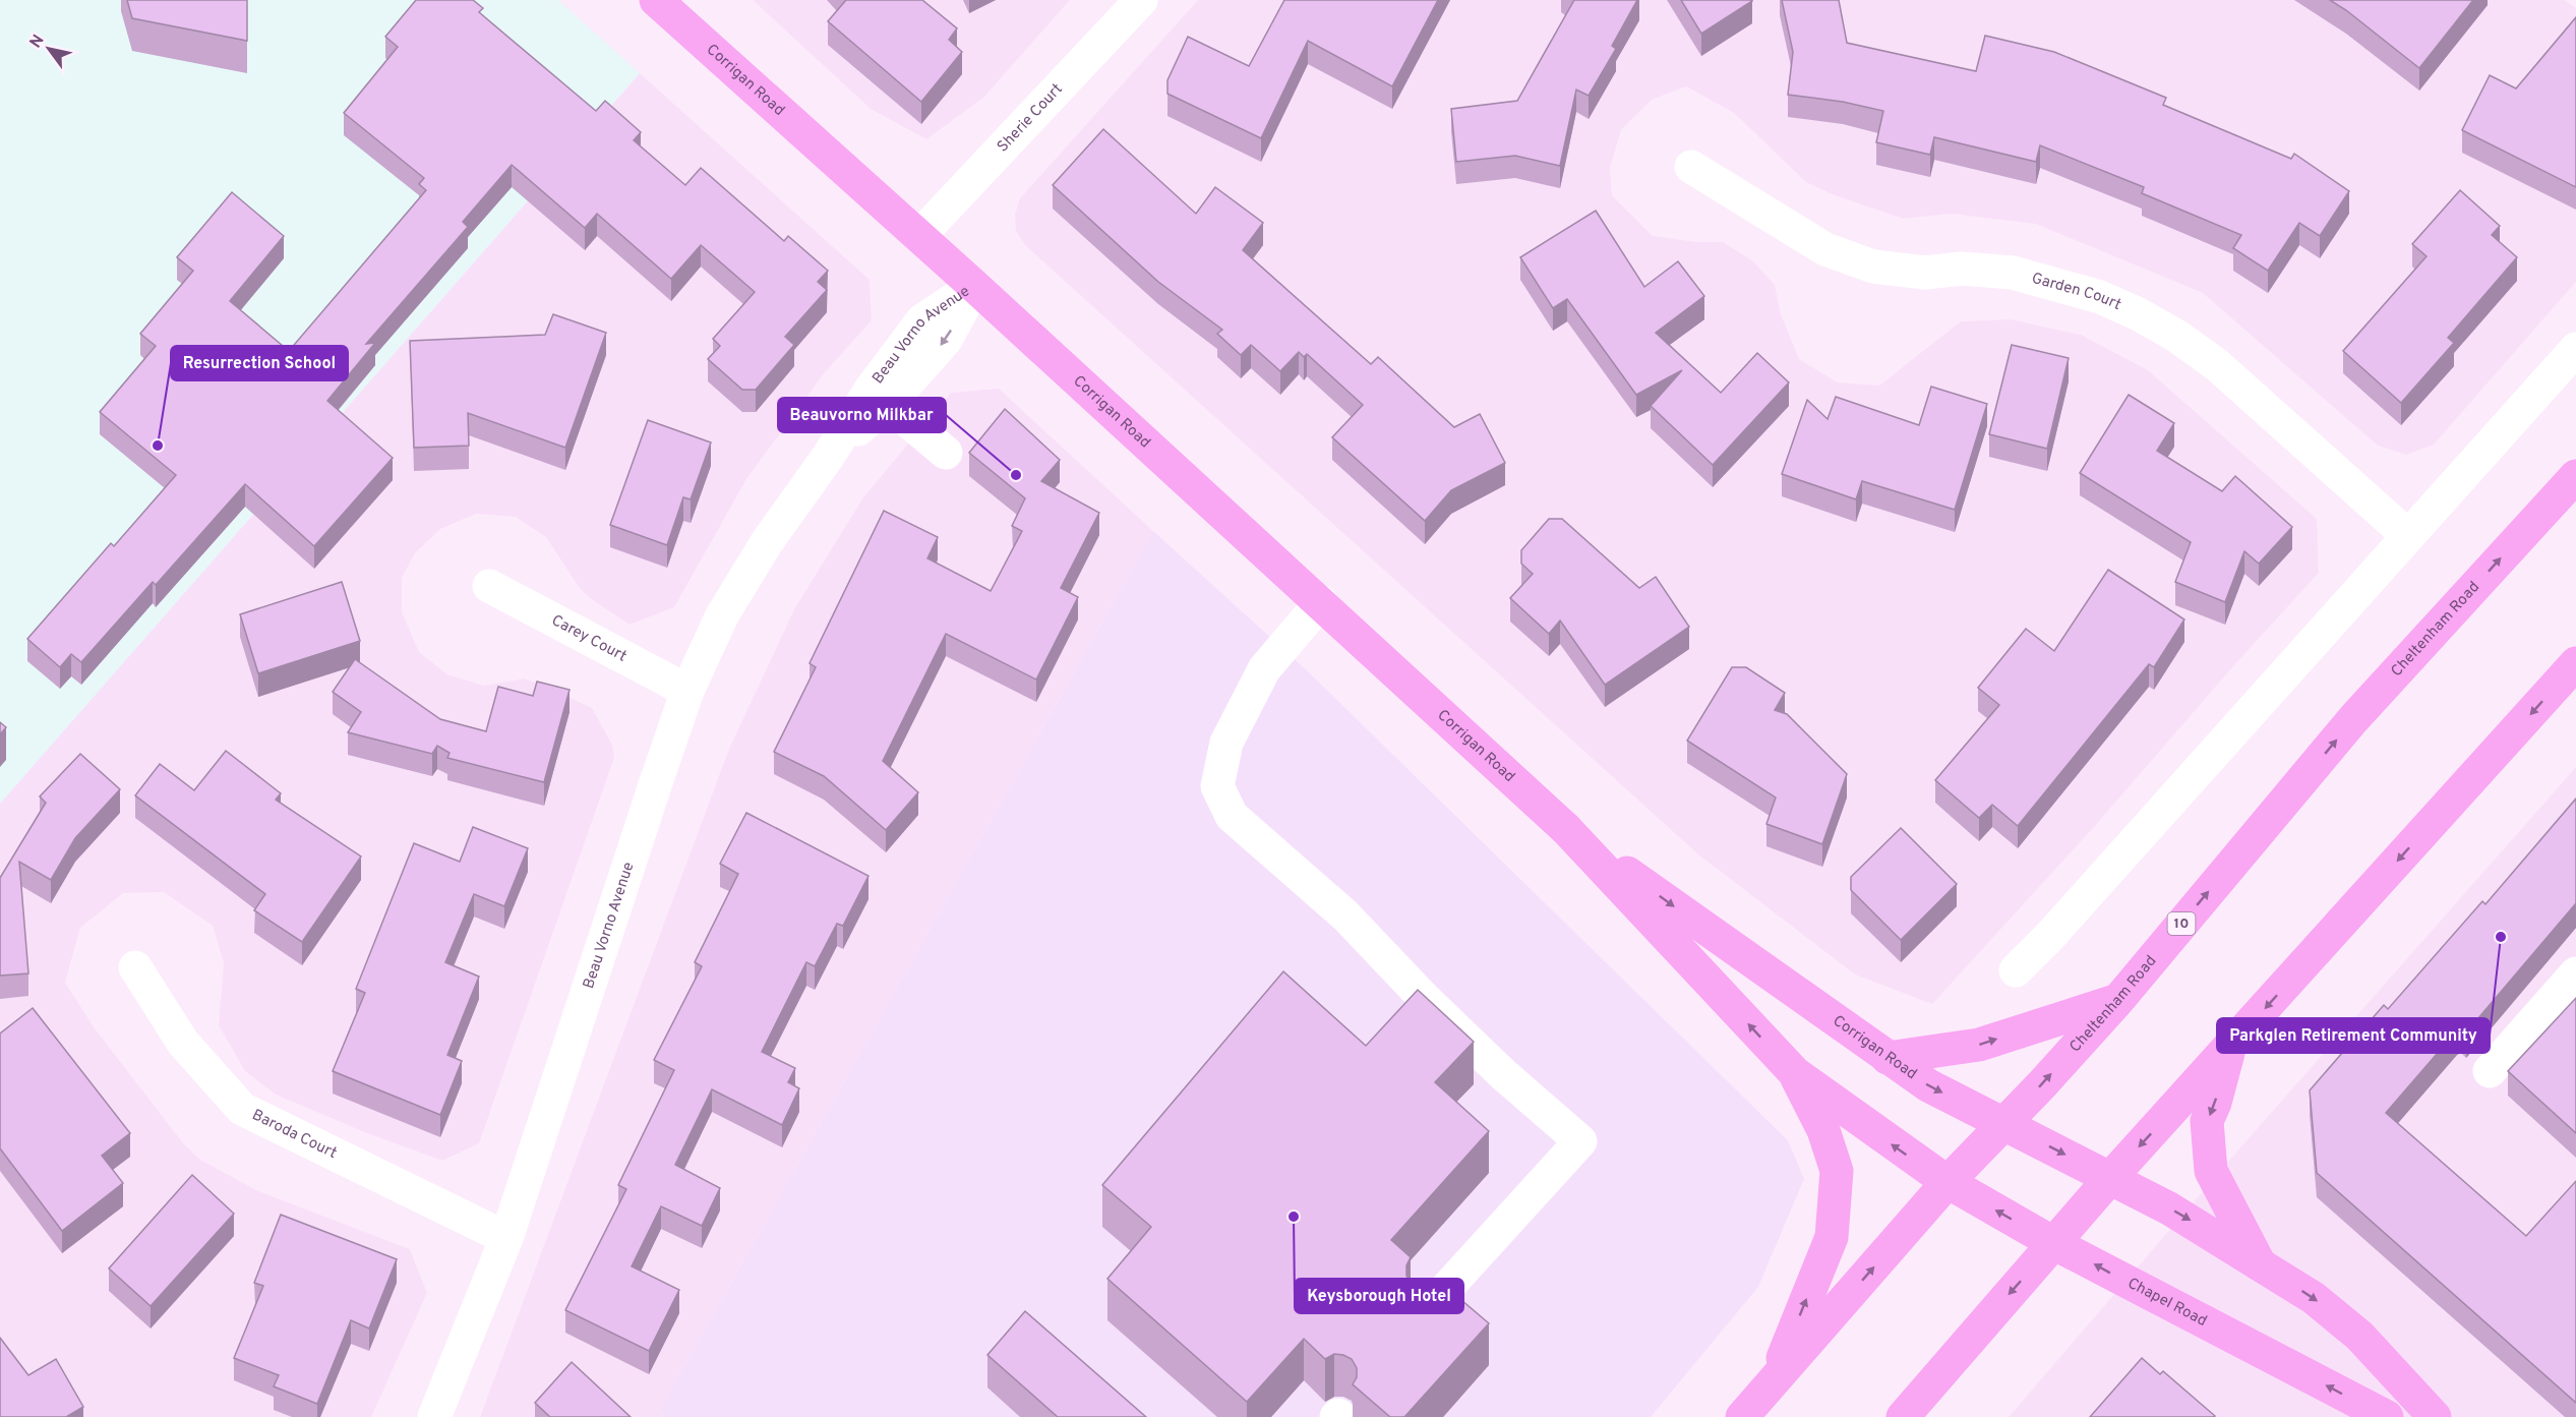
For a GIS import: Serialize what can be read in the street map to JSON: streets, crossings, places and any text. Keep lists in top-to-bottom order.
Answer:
{
  "streets": {
    "main road": [
      "Corrigan Road",
      "Cheltenham Road",
      "10",
      "Chapel Road"
    ],
    "street": [
      "Sherie Court",
      "Garden Court",
      "Beau Vorno Avenue",
      "Carey Court",
      "Baroda Court"
    ]
  },
  "crossings": [
    ["Corrigan Road", "Sherie Court"],
    ["Corrigan Road", "Beau Vorno Avenue"],
    ["Corrigan Road", "Cheltenham Road"],
    ["Corrigan Road", "Chapel Road"],
    ["Beau Vorno Avenue", "Carey Court"],
    ["Beau Vorno Avenue", "Baroda Court"],
    ["Cheltenham Road", "Chapel Road"]
  ],
  "places": [
    "Resurrection School",
    "Beauvorno Milkbar",
    "Parkglen Retirement Community",
    "Keysborough Hotel"
  ],
  "north": "top left"
}
